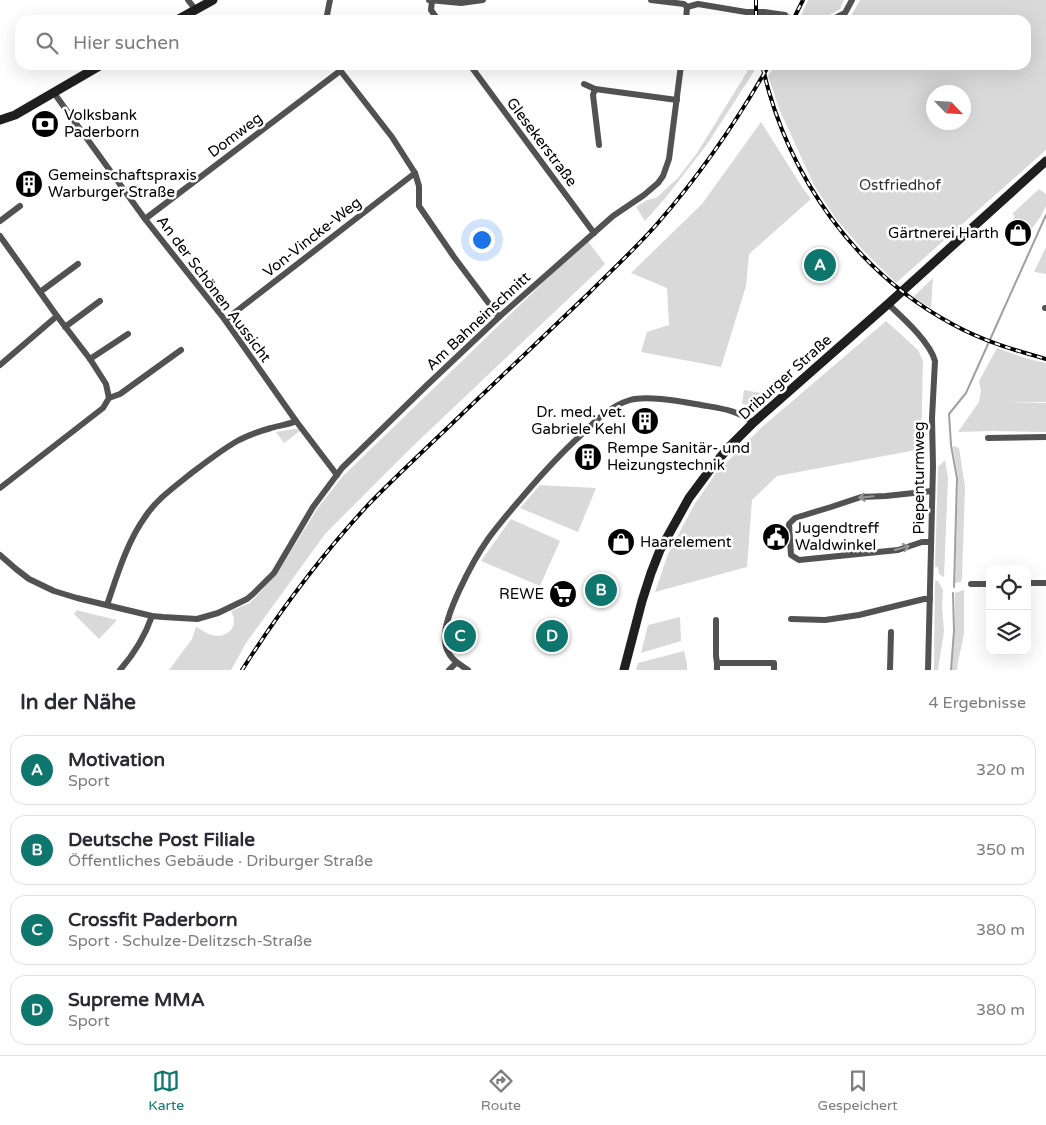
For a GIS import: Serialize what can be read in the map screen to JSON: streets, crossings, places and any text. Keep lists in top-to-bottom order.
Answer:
{
  "streets": {
    "main road": ["Driburger Straße"],
    "street": [
      "Domweg",
      "Glesekerstraße",
      "Von-Vincke-Weg",
      "An der Schönen Aussicht",
      "Am Bahneinschnitt",
      "Piepenturmweg"
    ]
  },
  "crossings": [
    ["Domweg", "An der Schönen Aussicht"],
    ["Glesekerstraße", "Am Bahneinschnitt"],
    ["Von-Vincke-Weg", "An der Schönen Aussicht"],
    ["An der Schönen Aussicht", "Am Bahneinschnitt"],
    ["Driburger Straße", "Piepenturmweg"]
  ],
  "parks": ["Ostfriedhof"],
  "places": {
    "bank": ["Volksbank Paderborn"],
    "building": ["Gemeinschaftspraxis Warburger Straße", "Dr. med. vet. Gabriele Kehl", "Rempe Sanitär- und Heizungstechnik"],
    "shop": ["Gärtnerei Harth", "Haarelement"],
    "public building": ["Jugendtreff Waldwinkel"],
    "supermarket": ["REWE"]
  },
  "north": "bottom right",
  "page": {
    "search": "Hier suchen",
    "pins": [
      "A",
      "B",
      "C",
      "D"
    ],
    "heading": ["In der Nähe", "4 Ergebnisse"],
    "list": [
      {
        "mark": "A",
        "name": "Motivation",
        "note": "Sport",
        "value": "320 m"
      },
      {
        "mark": "B",
        "name": "Deutsche Post Filiale",
        "note": "Öffentliches Gebäude · Driburger Straße",
        "value": "350 m"
      },
      {
        "mark": "C",
        "name": "Crossfit Paderborn",
        "note": "Sport · Schulze-Delitzsch-Straße",
        "value": "380 m"
      },
      {
        "mark": "D",
        "name": "Supreme MMA",
        "note": "Sport",
        "value": "380 m"
      }
    ],
    "nav": ["Karte", "Route", "Gespeichert"]
  }
}
